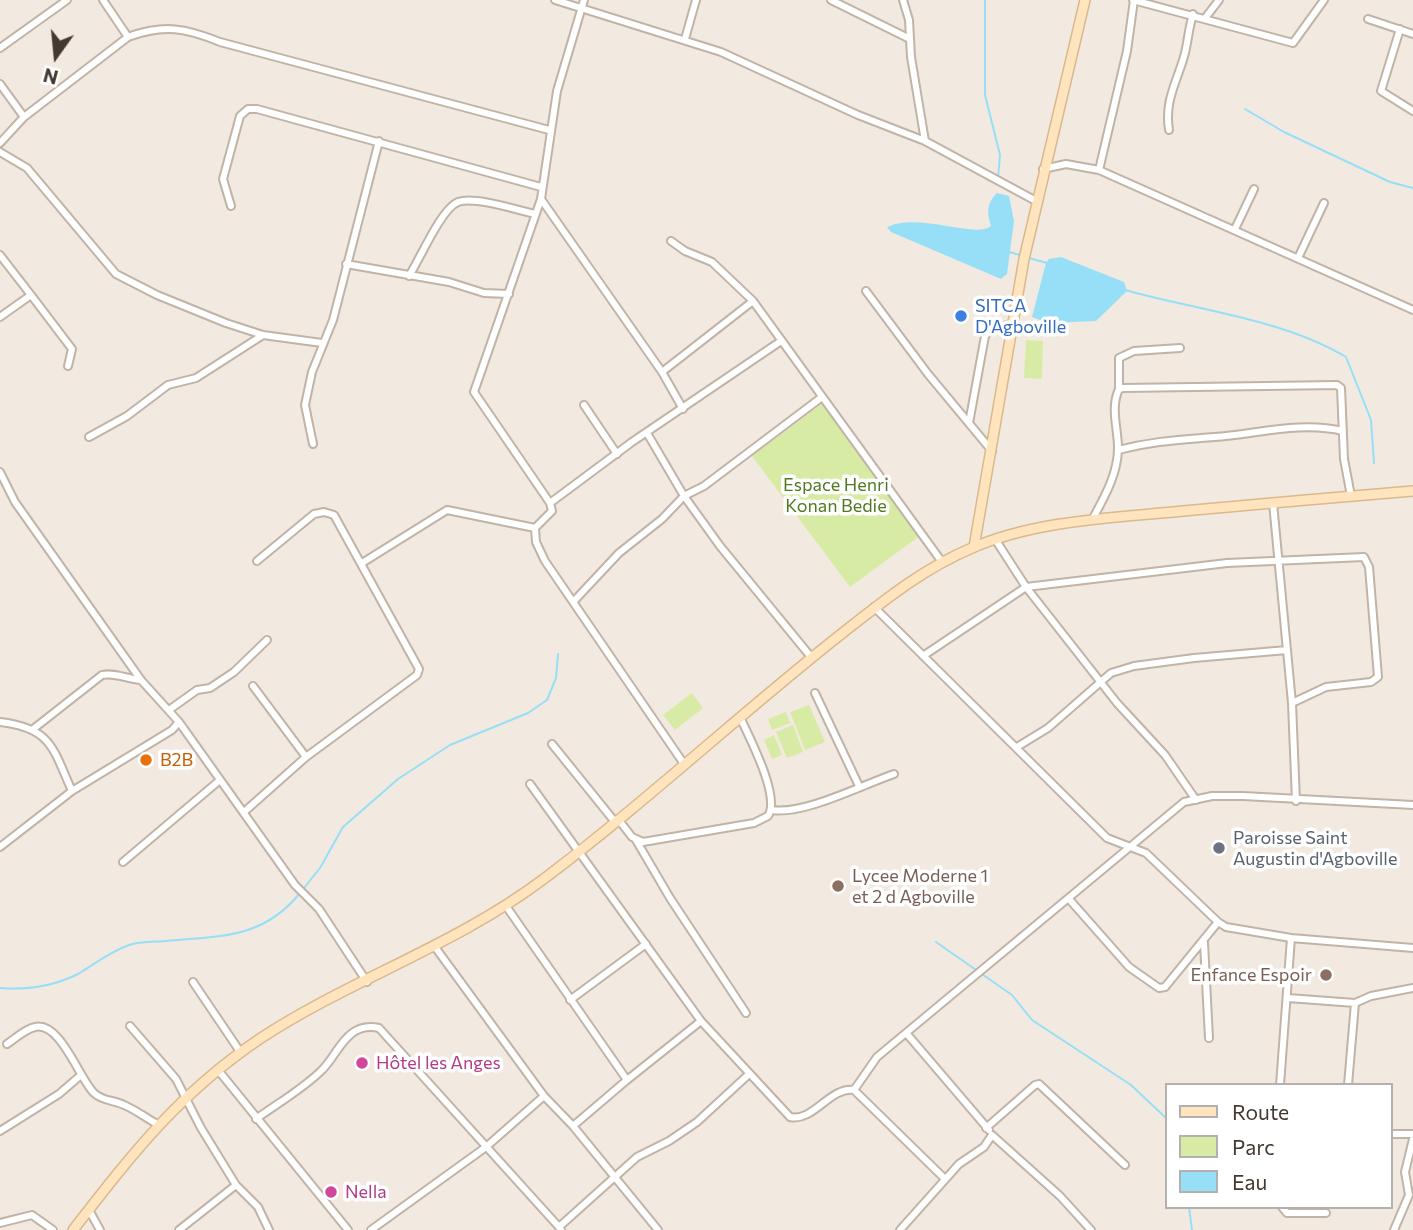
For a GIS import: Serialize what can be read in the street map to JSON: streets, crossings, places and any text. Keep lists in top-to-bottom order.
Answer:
{
  "parks": ["Espace Henri Konan Bedie"],
  "places": [
    "SITCA D'Agboville",
    "B2B",
    "Paroisse Saint Augustin d'Agboville",
    "Lycee Moderne 1 et 2 d Agboville",
    "Enfance Espoir",
    "Hôtel les Anges",
    "Nella"
  ],
  "legend": ["Route", "Parc", "Eau"],
  "north": "bottom"
}
